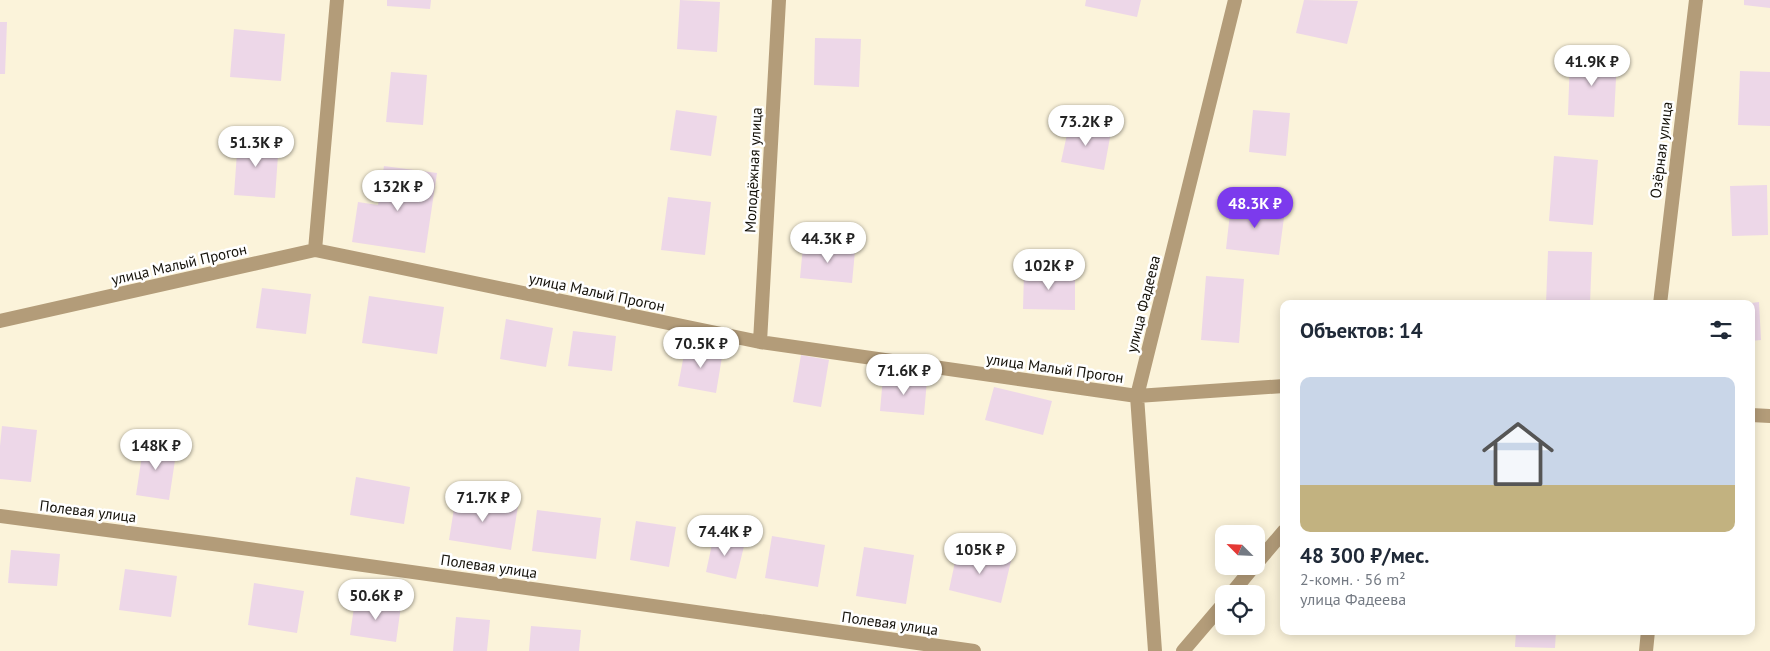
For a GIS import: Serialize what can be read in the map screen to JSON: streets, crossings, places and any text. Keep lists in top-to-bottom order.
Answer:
{
  "streets": {
    "street": [
      "Озёрная улица",
      "Молодёжная улица",
      "улица Малый Прогон",
      "улица Фадеева",
      "Полевая улица"
    ]
  },
  "crossings": [
    ["Молодёжная улица", "улица Малый Прогон"],
    ["улица Малый Прогон", "улица Фадеева"]
  ],
  "north": "top left",
  "page": {
    "price": [
      "41.9K ₽",
      "73.2K ₽",
      "51.3K ₽",
      "132K ₽",
      "48.3K ₽",
      "44.3K ₽",
      "102K ₽",
      "70.5K ₽",
      "71.6K ₽",
      "148K ₽",
      "71.7K ₽",
      "74.4K ₽",
      "105K ₽",
      "50.6K ₽"
    ],
    "heading": "Объектов: 14",
    "list": [
      {
        "name": "48 300 ₽/мес.",
        "note": "2-комн. · 56 m² · улица Фадеева"
      }
    ]
  }
}
